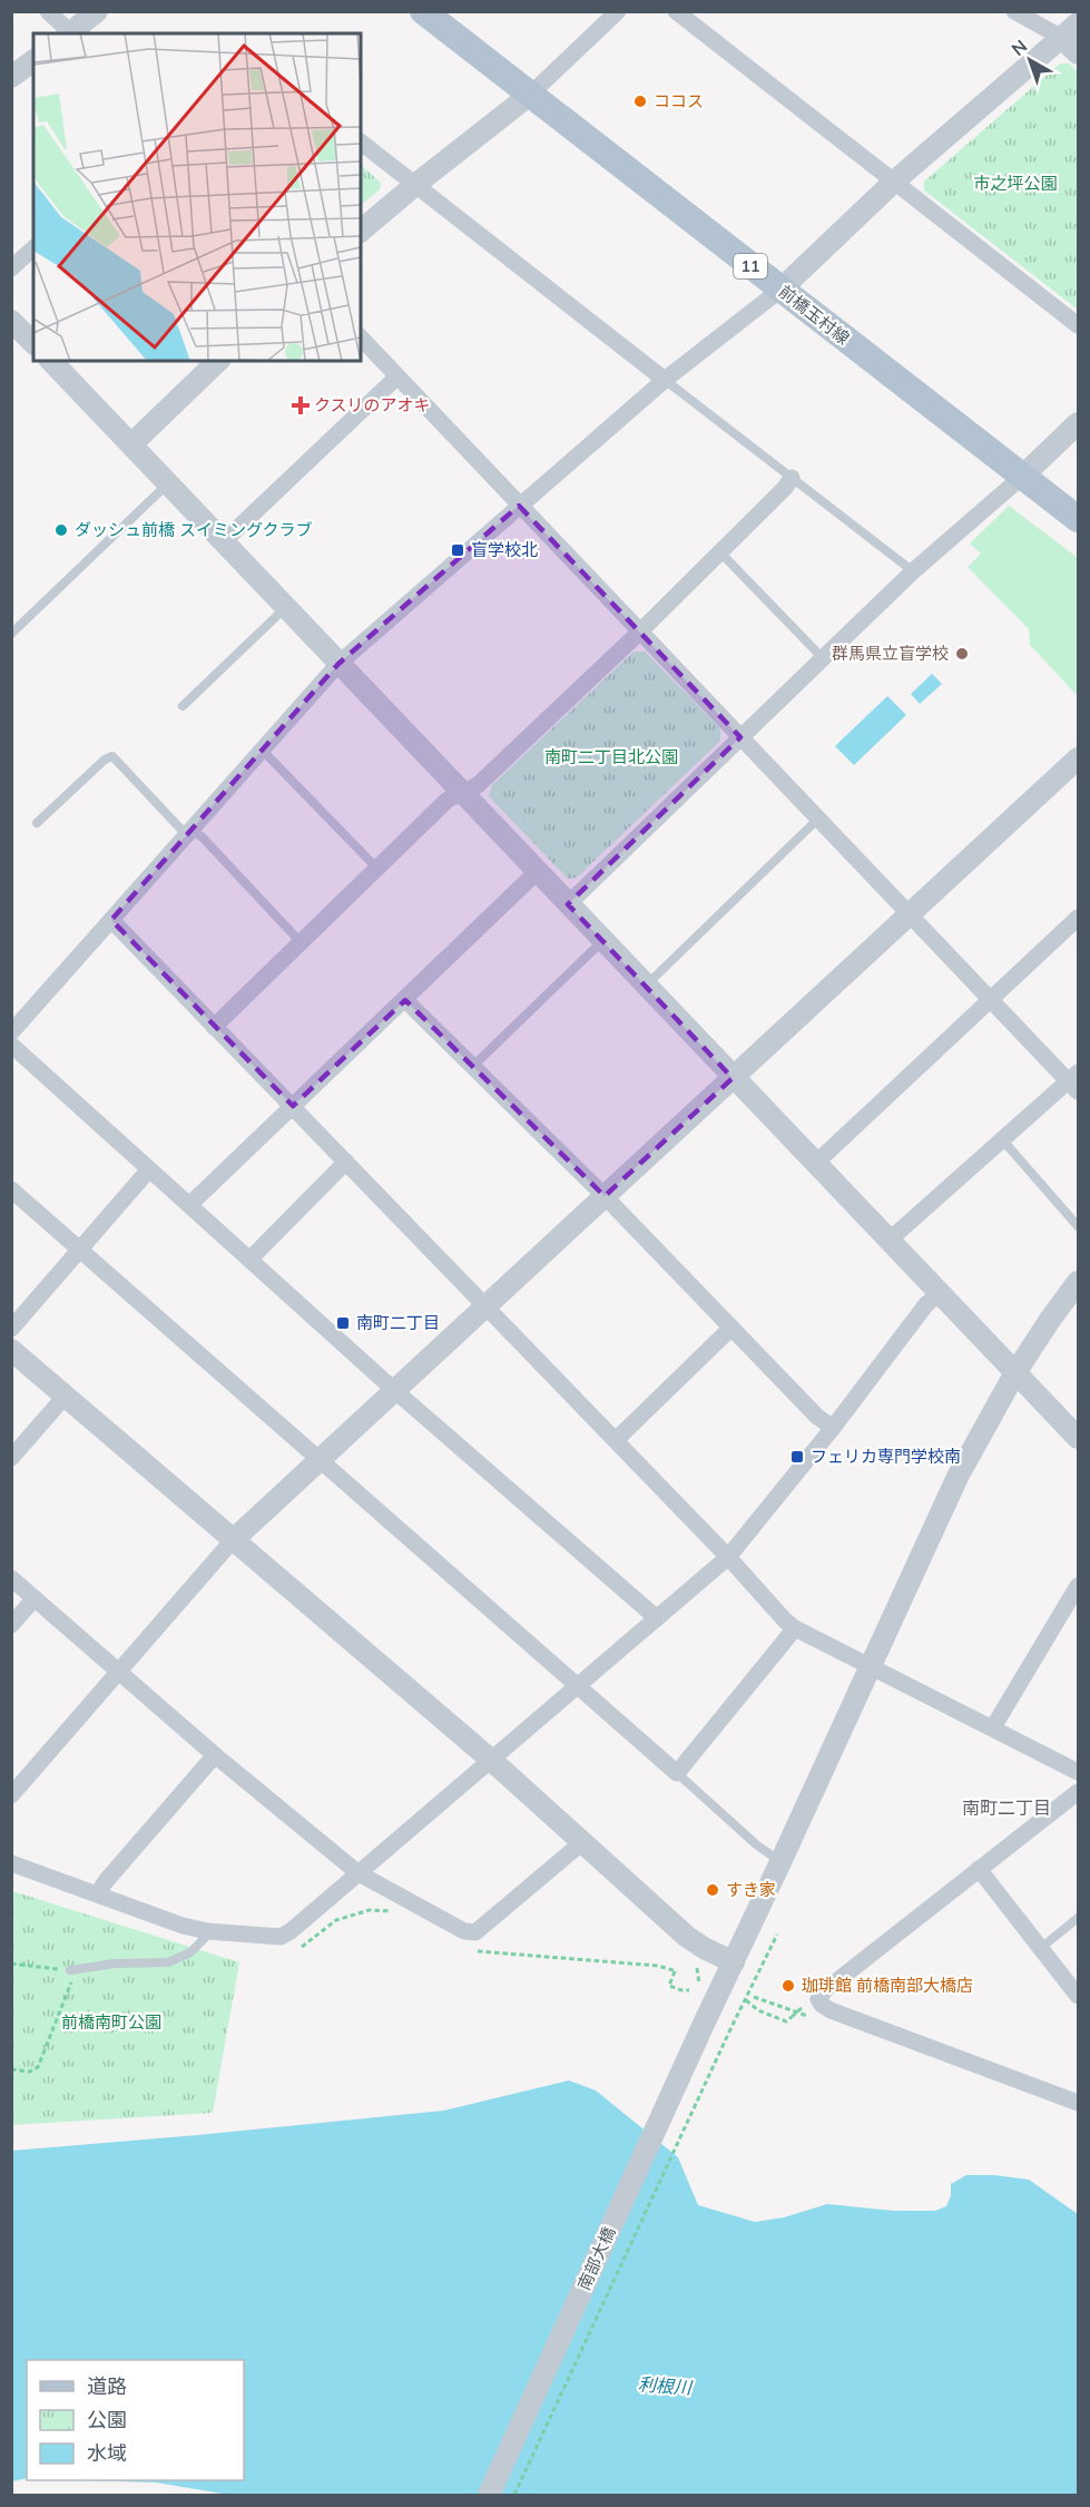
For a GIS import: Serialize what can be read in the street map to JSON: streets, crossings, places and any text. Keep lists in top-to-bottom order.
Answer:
{
  "streets": {
    "main road": ["11", "前橋玉村線"],
    "street": ["南部大橋"]
  },
  "districts": ["南町二丁目"],
  "water": ["利根川"],
  "parks": ["市之坪公園", "南町二丁目北公園", "前橋南町公園"],
  "places": {
    "other": [
      "ココス",
      "ダッシュ前橋 スイミングクラブ",
      "群馬県立盲学校",
      "すき家",
      "珈琲館 前橋南部大橋店"
    ],
    "health": ["クスリのアオキ"],
    "transit": ["盲学校北", "南町二丁目", "フェリカ専門学校南"]
  },
  "legend": ["道路", "公園", "水域"],
  "north": "top left"
}
